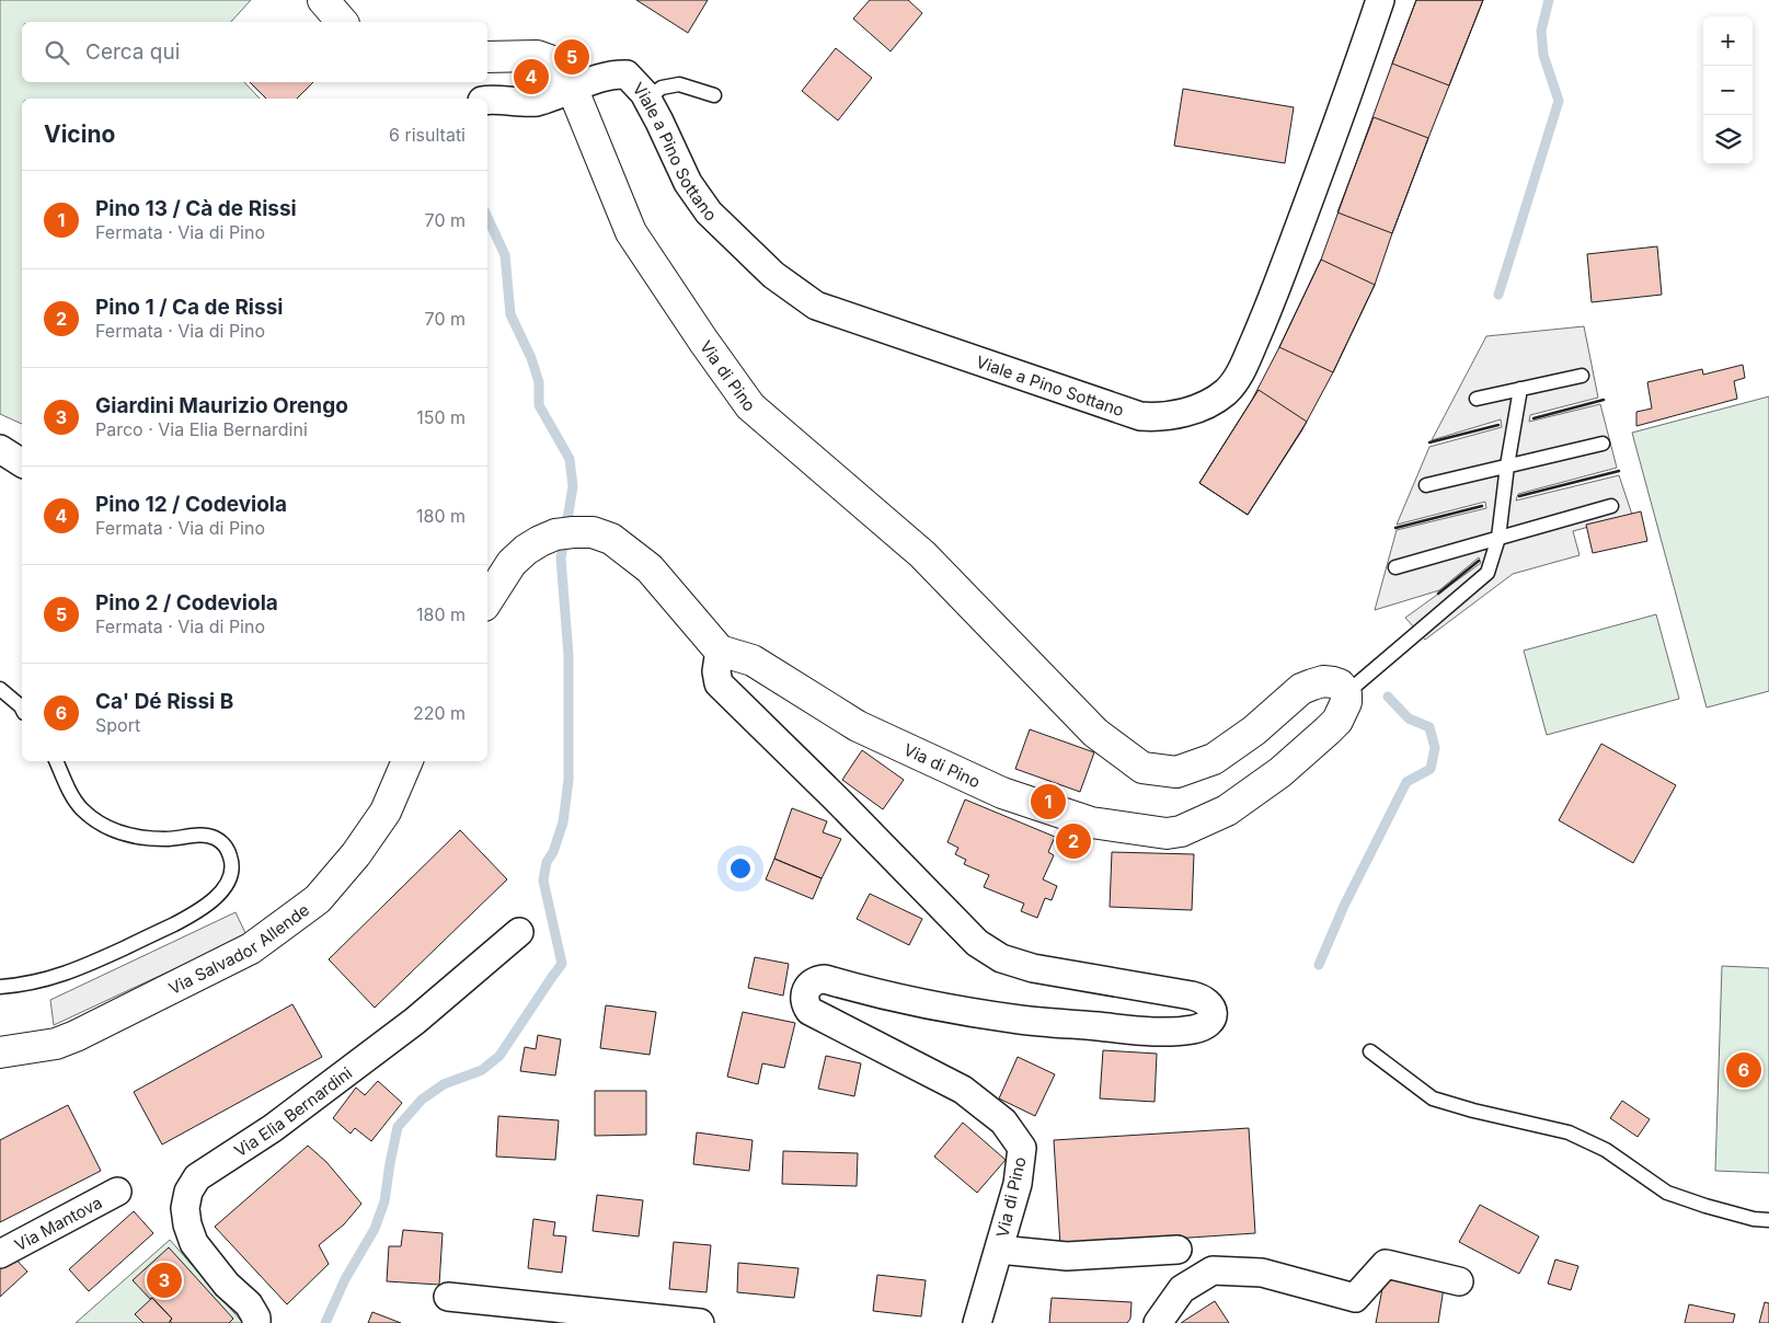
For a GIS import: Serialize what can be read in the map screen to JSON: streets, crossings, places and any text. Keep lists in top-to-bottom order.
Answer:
{
  "streets": {
    "street": [
      "Viale a Pino Sottano",
      "Via di Pino",
      "Via Salvador Allende",
      "Via Elia Bernardini",
      "Via Mantova"
    ]
  },
  "crossings": [
    ["Viale a Pino Sottano", "Via di Pino"]
  ],
  "page": {
    "map_buttons": ["+", "−"],
    "search": "Cerca qui",
    "pins": [
      "5",
      "4",
      "1",
      "2",
      "6",
      "3"
    ],
    "heading": ["Vicino", "6 risultati"],
    "list": [
      {
        "mark": "1",
        "name": "Pino 13 / Cà de Rissi",
        "note": "Fermata · Via di Pino",
        "value": "70 m"
      },
      {
        "mark": "2",
        "name": "Pino 1 / Ca de Rissi",
        "note": "Fermata · Via di Pino",
        "value": "70 m"
      },
      {
        "mark": "3",
        "name": "Giardini Maurizio Orengo",
        "note": "Parco · Via Elia Bernardini",
        "value": "150 m"
      },
      {
        "mark": "4",
        "name": "Pino 12 / Codeviola",
        "note": "Fermata · Via di Pino",
        "value": "180 m"
      },
      {
        "mark": "5",
        "name": "Pino 2 / Codeviola",
        "note": "Fermata · Via di Pino",
        "value": "180 m"
      },
      {
        "mark": "6",
        "name": "Ca' Dé Rissi B",
        "note": "Sport",
        "value": "220 m"
      }
    ]
  }
}
